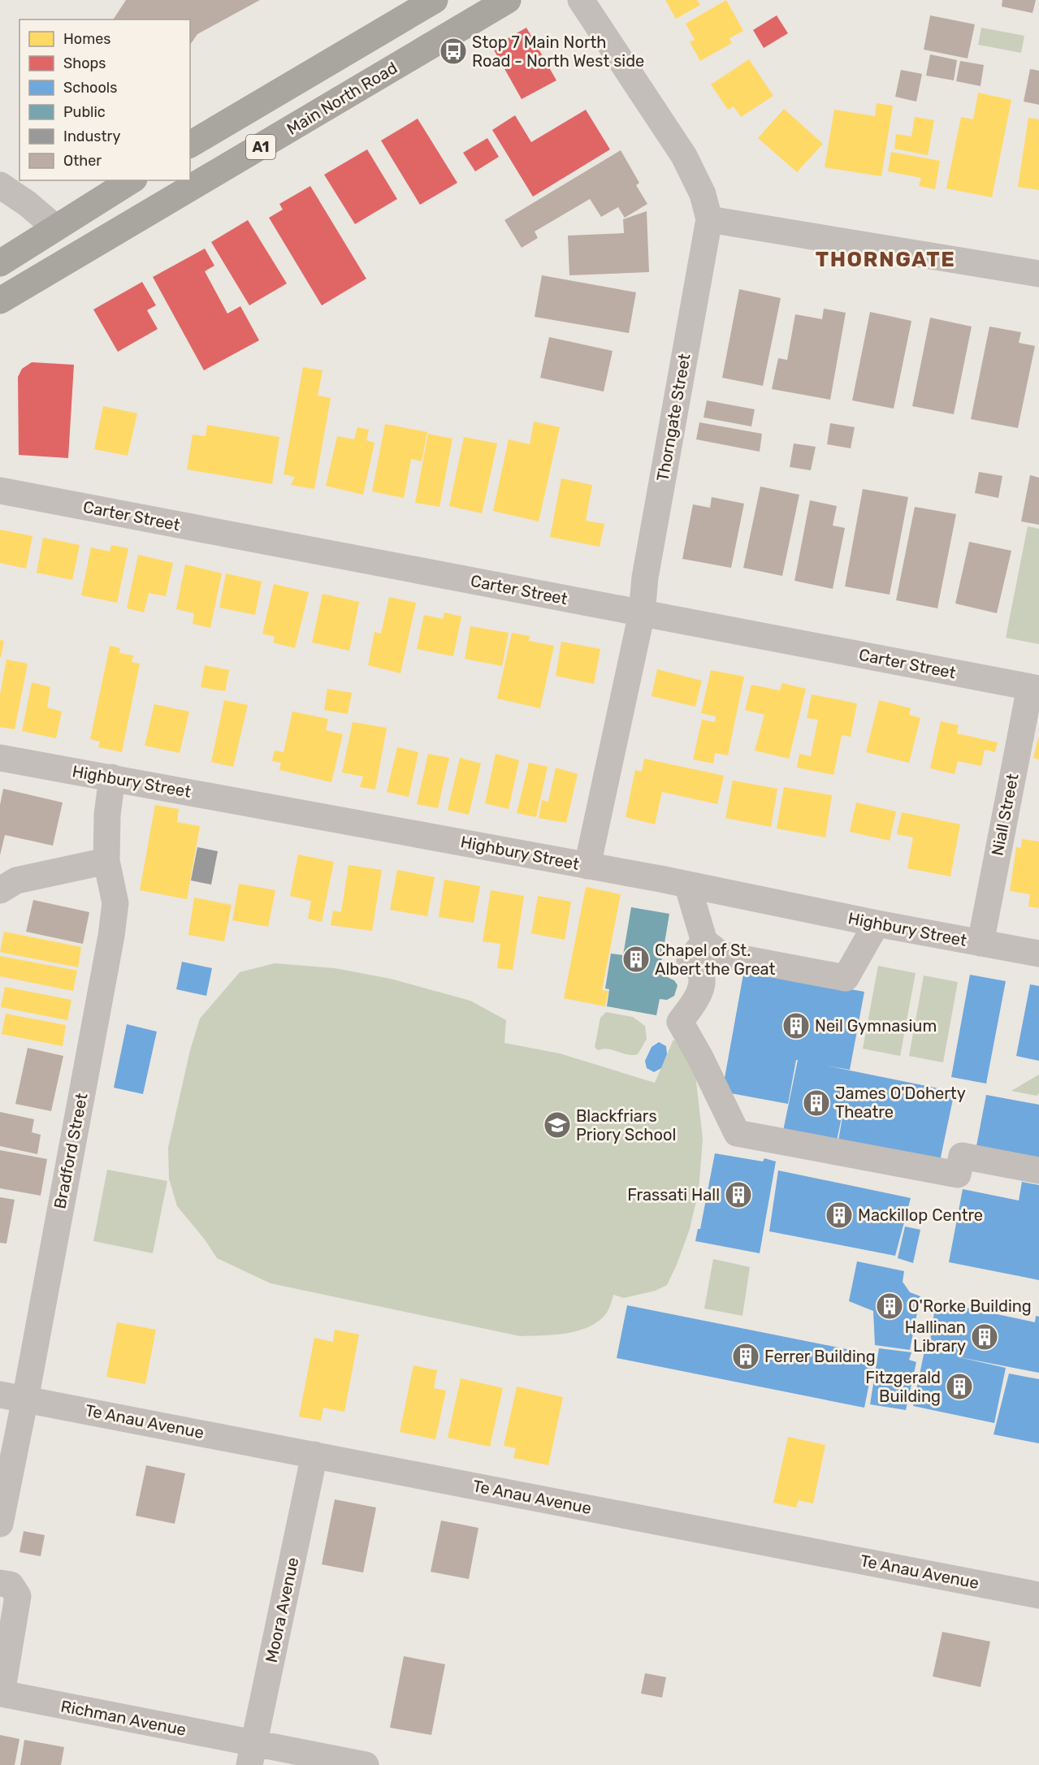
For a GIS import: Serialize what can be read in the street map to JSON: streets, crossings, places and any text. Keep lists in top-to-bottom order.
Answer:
{
  "streets": {
    "highway": ["Main North Road", "A1"],
    "street": [
      "Thorngate Street",
      "Carter Street",
      "Highbury Street",
      "Niall Street",
      "Bradford Street",
      "Te Anau Avenue",
      "Moora Avenue",
      "Richman Avenue"
    ]
  },
  "crossings": [
    ["Thorngate Street", "Carter Street"],
    ["Thorngate Street", "Highbury Street"],
    ["Carter Street", "Niall Street"],
    ["Highbury Street", "Niall Street"],
    ["Highbury Street", "Bradford Street"],
    ["Bradford Street", "Te Anau Avenue"],
    ["Te Anau Avenue", "Moora Avenue"],
    ["Moora Avenue", "Richman Avenue"]
  ],
  "districts": ["THORNGATE"],
  "places": {
    "bus stop": ["Stop 7 Main North Road - North West side"],
    "building": [
      "Chapel of St. Albert the Great",
      "Neil Gymnasium",
      "James O'Doherty Theatre",
      "Frassati Hall",
      "Mackillop Centre",
      "O'Rorke Building",
      "Hallinan Library",
      "Ferrer Building",
      "Fitzgerald Building"
    ],
    "school or university": ["Blackfriars Priory School"]
  },
  "legend": [
    "Homes",
    "Shops",
    "Schools",
    "Public",
    "Industry",
    "Other"
  ]
}
